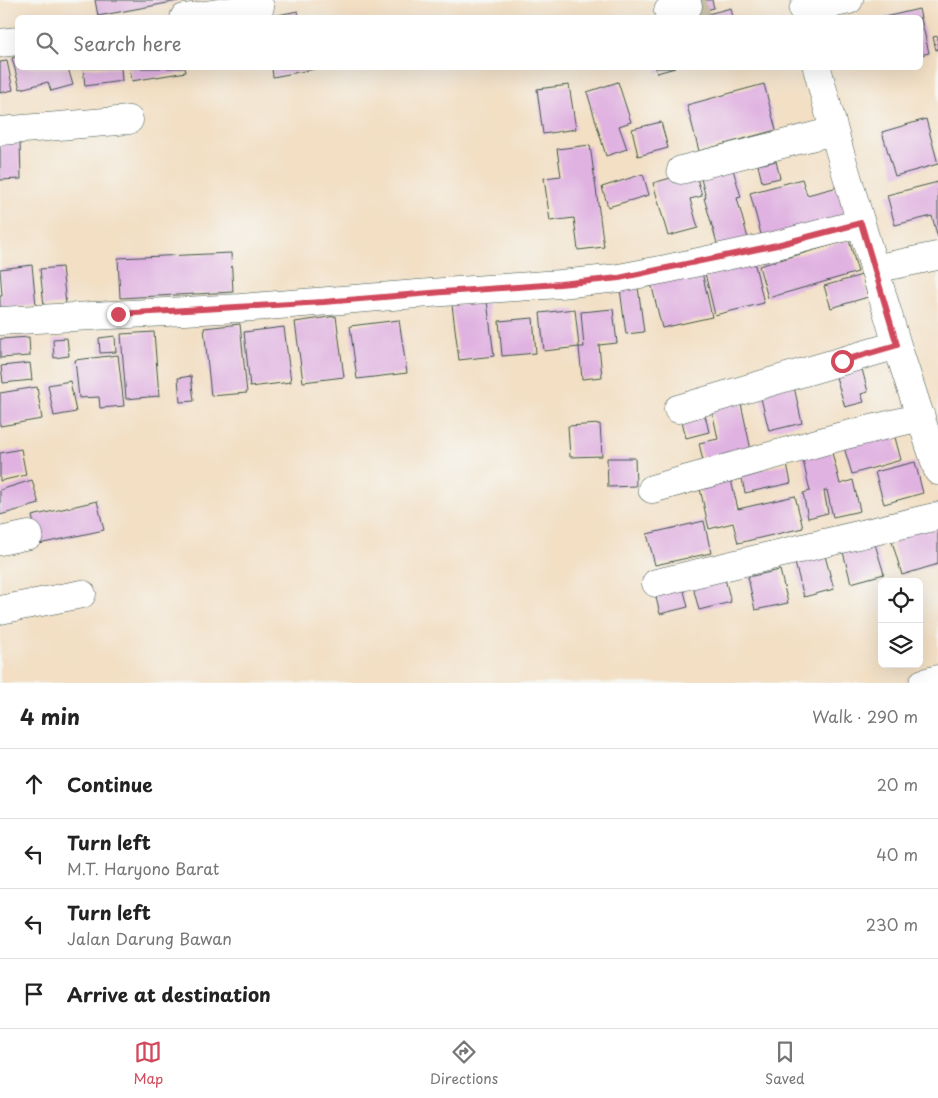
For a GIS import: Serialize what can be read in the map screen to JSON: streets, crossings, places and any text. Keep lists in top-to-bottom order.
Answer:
{
  "page": {
    "search": "Search here",
    "heading": ["4 min", "Walk · 290 m"],
    "list": [
      ["Continue", "20 m"],
      ["Turn left", "M.T. Haryono Barat", "40 m"],
      ["Turn left", "Jalan Darung Bawan", "230 m"],
      "Arrive at destination"
    ],
    "nav": ["Map", "Directions", "Saved"]
  }
}
